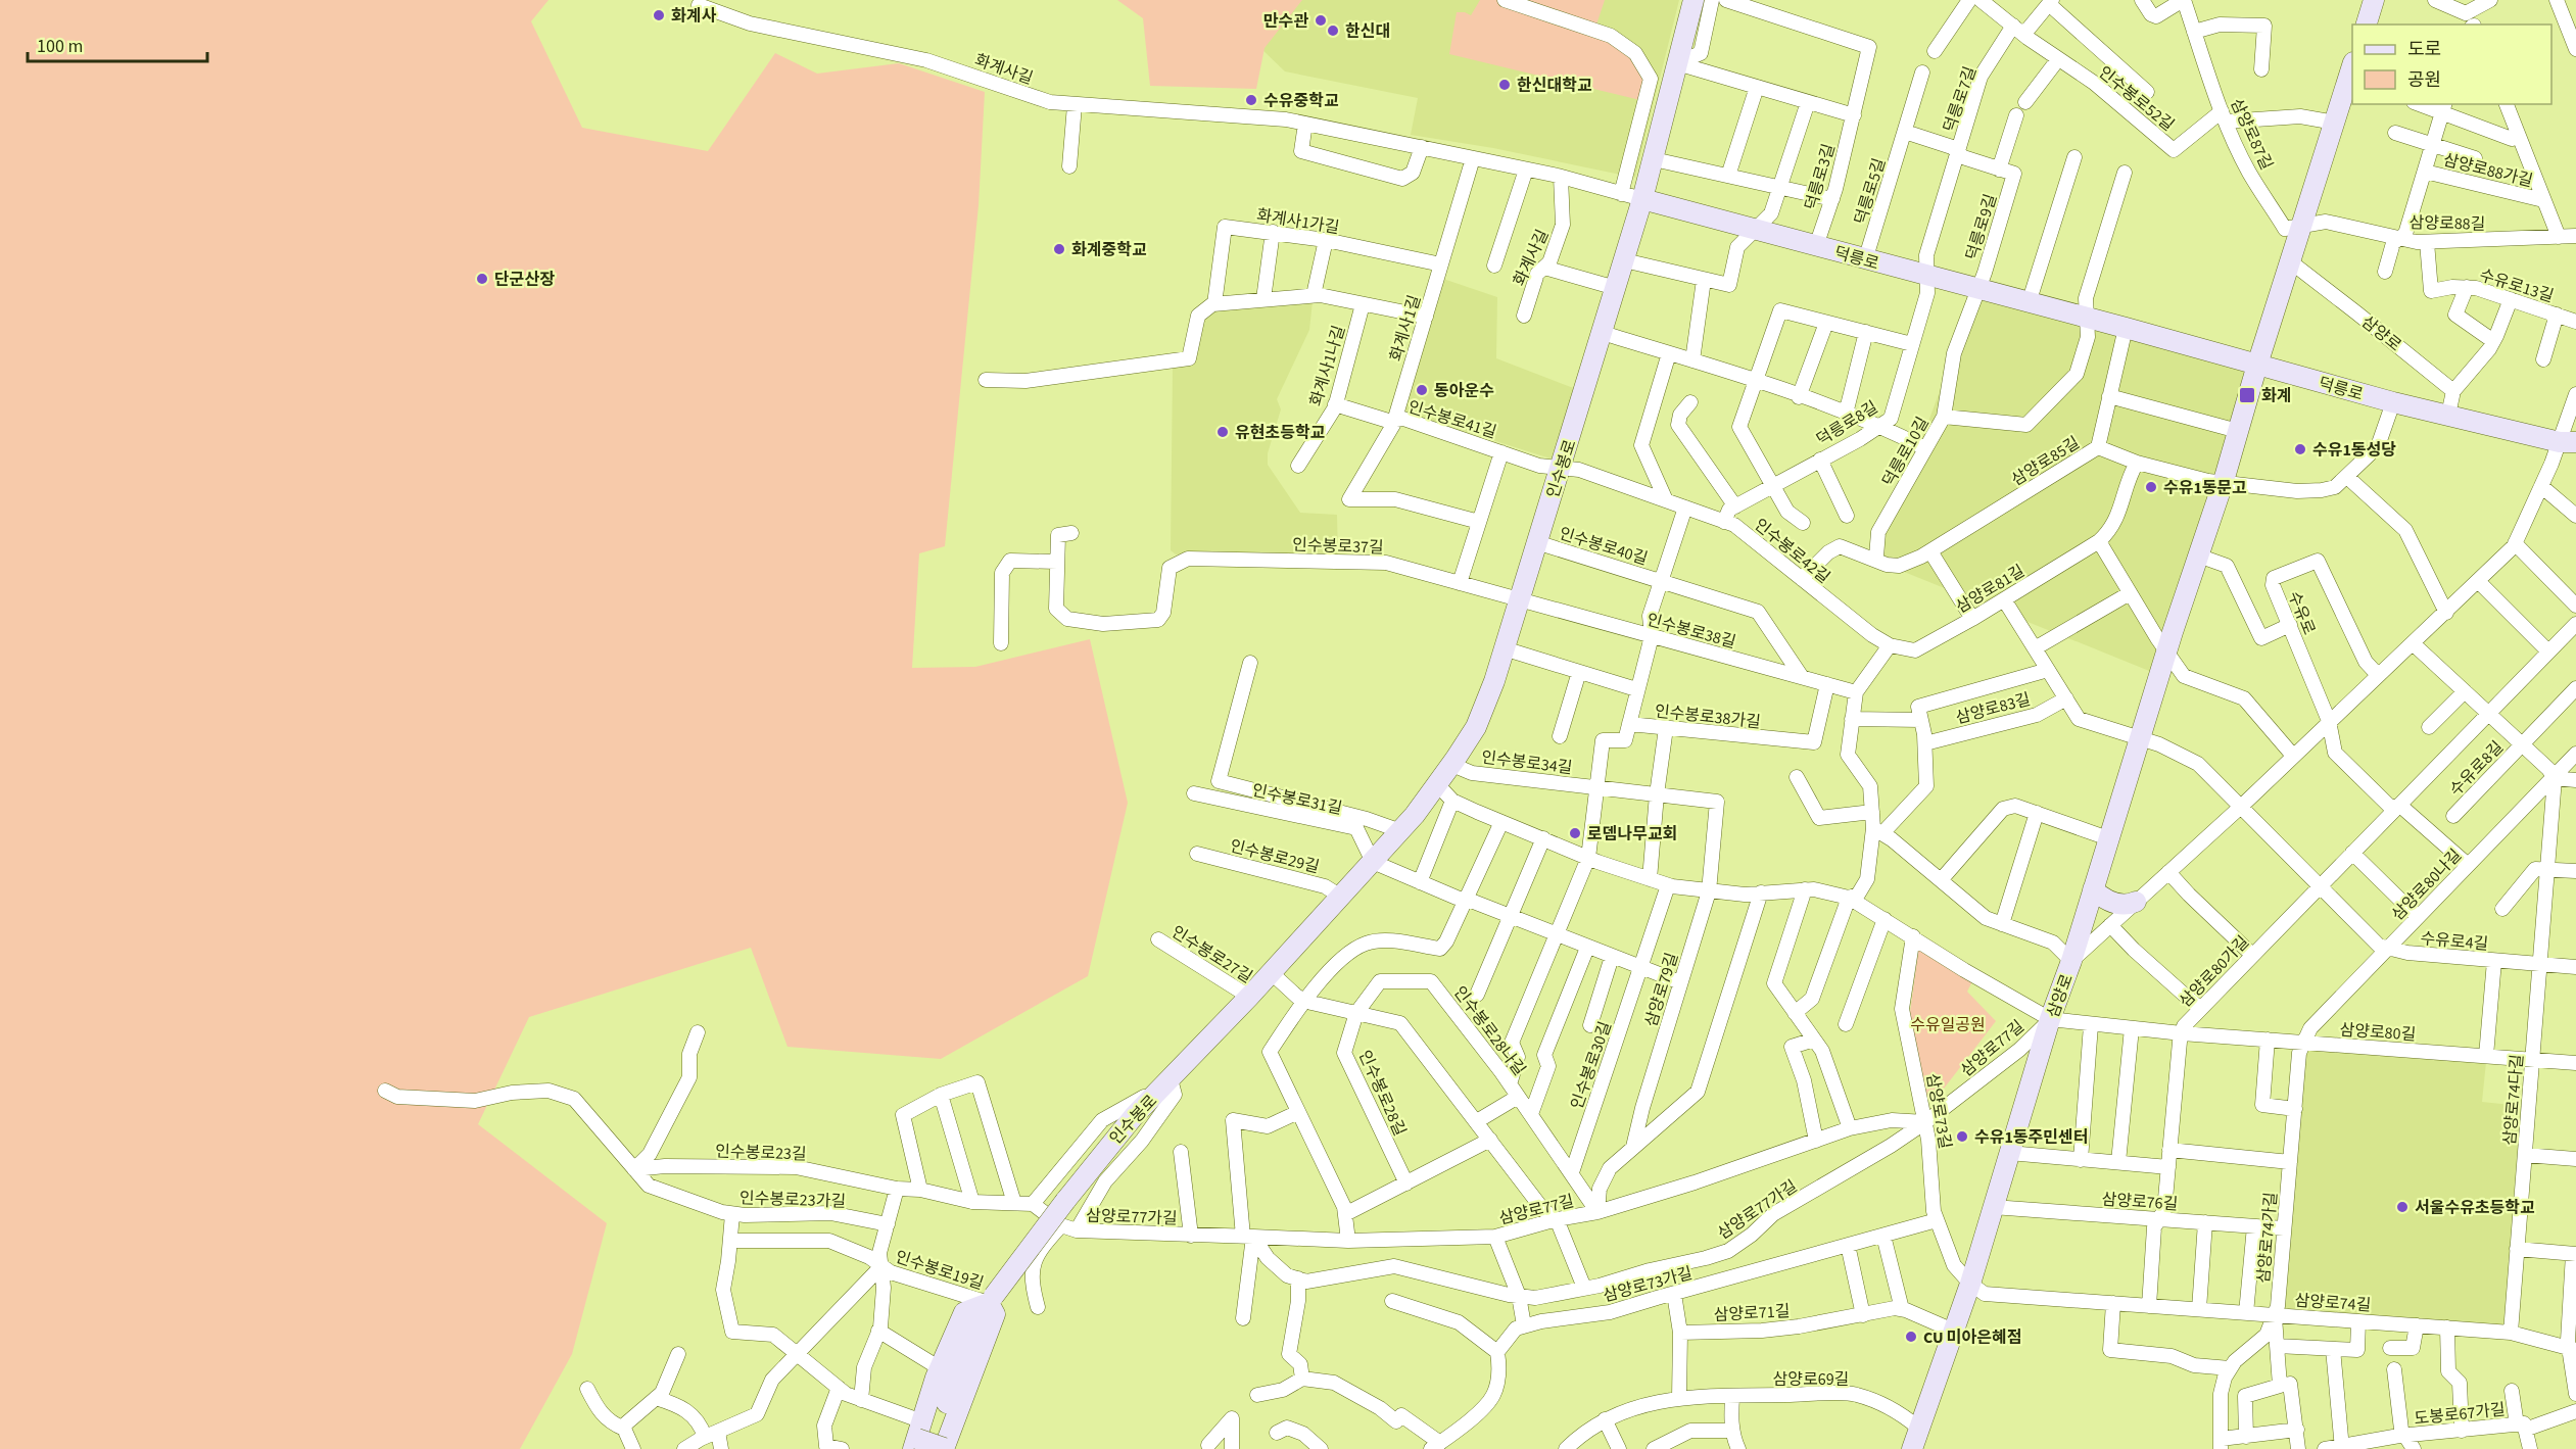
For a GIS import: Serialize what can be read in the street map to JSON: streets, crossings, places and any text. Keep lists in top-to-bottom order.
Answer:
{
  "streets": {
    "main road": ["덕릉로", "삼양로", "인수봉로"],
    "street": [
      "화계사길",
      "인수봉로52길",
      "덕릉로7길",
      "삼양로87길",
      "삼양로88가길",
      "덕릉로3길",
      "덕릉로5길",
      "화계사1가길",
      "삼양로88길",
      "덕릉로9길",
      "수유로13길",
      "화계사1길",
      "화계사1나길",
      "인수봉로41길",
      "덕릉로8길",
      "덕릉로10길",
      "삼양로85길",
      "인수봉로37길",
      "인수봉로40길",
      "인수봉로42길",
      "삼양로81길",
      "수유로",
      "인수봉로38길",
      "삼양로83길",
      "인수봉로38가길",
      "인수봉로34길",
      "수유로8길",
      "인수봉로31길",
      "인수봉로29길",
      "삼양로80나길",
      "수유로4길",
      "인수봉로27길",
      "삼양로80가길",
      "삼양로79길",
      "인수봉로28나길",
      "삼양로80길",
      "삼양로77길",
      "인수봉로30길",
      "인수봉로28길",
      "삼양로74다길",
      "삼양로73길",
      "인수봉로23길",
      "인수봉로23가길",
      "삼양로76길",
      "삼양로77가길",
      "삼양로74가길",
      "인수봉로19길",
      "삼양로73가길",
      "삼양로74길",
      "삼양로71길",
      "삼양로69길",
      "도봉로67가길"
    ]
  },
  "crossings": [
    ["화계사길", "덕릉로"],
    ["화계사길", "화계사1길"],
    ["화계사길", "인수봉로"],
    ["인수봉로52길", "덕릉로7길"],
    ["인수봉로52길", "삼양로87길"],
    ["덕릉로7길", "덕릉로9길"],
    ["덕릉로7길", "덕릉로"],
    ["덕릉로7길", "덕릉로8길"],
    ["삼양로87길", "삼양로88길"],
    ["삼양로87길", "삼양로"],
    ["삼양로88가길", "삼양로88길"],
    ["덕릉로3길", "덕릉로"],
    ["덕릉로5길", "덕릉로"],
    ["화계사1가길", "화계사1길"],
    ["화계사1가길", "화계사1나길"],
    ["삼양로88길", "수유로13길"],
    ["삼양로88길", "삼양로"],
    ["덕릉로9길", "덕릉로"],
    ["덕릉로9길", "덕릉로10길"],
    ["덕릉로", "삼양로"],
    ["덕릉로", "덕릉로8길"],
    ["덕릉로", "덕릉로10길"],
    ["덕릉로", "인수봉로"],
    ["화계사1길", "화계사1나길"],
    ["화계사1길", "인수봉로41길"],
    ["삼양로", "삼양로85길"],
    ["삼양로", "삼양로80길"],
    ["삼양로", "삼양로77길"],
    ["삼양로", "삼양로73길"],
    ["삼양로", "삼양로76길"],
    ["삼양로", "삼양로74길"],
    ["삼양로", "삼양로69길"],
    ["화계사1나길", "인수봉로41길"],
    ["인수봉로41길", "인수봉로"],
    ["인수봉로41길", "인수봉로42길"],
    ["덕릉로8길", "인수봉로42길"],
    ["삼양로85길", "인수봉로42길"],
    ["삼양로85길", "삼양로81길"],
    ["인수봉로", "인수봉로37길"],
    ["인수봉로", "인수봉로40길"],
    ["인수봉로", "인수봉로42길"],
    ["인수봉로", "인수봉로38길"],
    ["인수봉로", "인수봉로34길"],
    ["인수봉로", "인수봉로31길"],
    ["인수봉로", "인수봉로29길"],
    ["인수봉로", "인수봉로27길"],
    ["인수봉로", "인수봉로19길"],
    ["인수봉로37길", "인수봉로38길"],
    ["인수봉로40길", "인수봉로42길"],
    ["인수봉로40길", "인수봉로38길"],
    ["인수봉로40길", "인수봉로38가길"],
    ["인수봉로42길", "삼양로81길"],
    ["수유로", "삼양로80가길"],
    ["인수봉로38길", "인수봉로38가길"],
    ["인수봉로34길", "삼양로79길"],
    ["수유로8길", "삼양로80나길"],
    ["수유로8길", "삼양로80가길"],
    ["수유로8길", "삼양로74다길"],
    ["삼양로80나길", "수유로4길"],
    ["삼양로80나길", "삼양로80길"],
    ["삼양로80나길", "삼양로74다길"],
    ["삼양로80나길", "삼양로74가길"],
    ["수유로4길", "삼양로80가길"],
    ["수유로4길", "삼양로74다길"],
    ["삼양로80가길", "삼양로80길"],
    ["삼양로80가길", "삼양로76길"],
    ["인수봉로28나길", "삼양로77길"],
    ["인수봉로28나길", "인수봉로30길"],
    ["인수봉로28나길", "인수봉로28길"],
    ["삼양로80길", "삼양로77길"],
    ["삼양로80길", "삼양로74다길"],
    ["삼양로80길", "삼양로74가길"],
    ["삼양로77길", "삼양로73길"],
    ["삼양로77길", "삼양로77가길"],
    ["삼양로74다길", "삼양로74길"],
    ["삼양로73길", "삼양로77가길"],
    ["삼양로73길", "삼양로73가길"],
    ["삼양로73길", "삼양로74길"],
    ["인수봉로23길", "인수봉로23가길"],
    ["삼양로76길", "삼양로74가길"],
    ["삼양로74가길", "삼양로74길"]
  ],
  "parks": ["수유일공원"],
  "places": {
    "other": [
      "화계사",
      "만수관",
      "한신대",
      "한신대학교",
      "수유중학교",
      "화계중학교",
      "단군산장",
      "동아운수",
      "유현초등학교",
      "수유1동성당",
      "수유1동문고",
      "로뎀나무교회",
      "수유1동주민센터",
      "서울수유초등학교",
      "CU 미아은혜점"
    ],
    "transit": ["화계"]
  },
  "legend": ["도로", "공원"],
  "scale_bar": "100 m"
}
